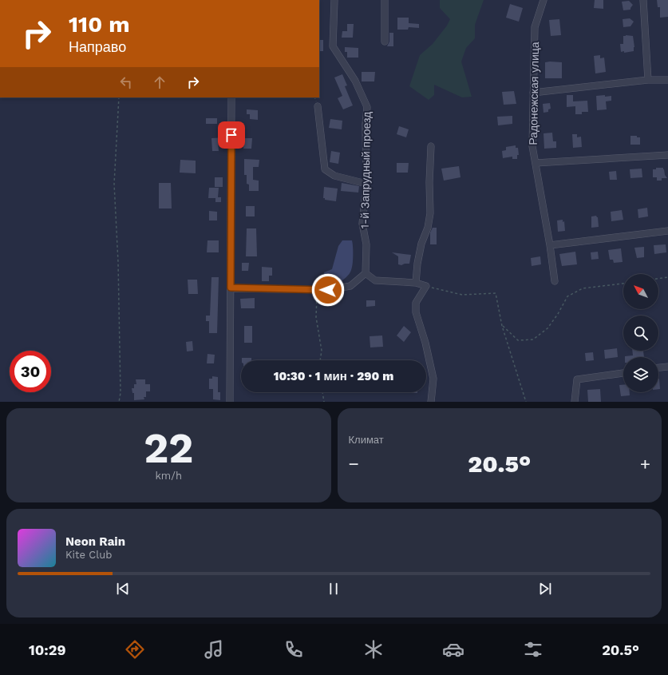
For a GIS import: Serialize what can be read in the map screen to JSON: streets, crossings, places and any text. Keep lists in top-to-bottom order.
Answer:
{
  "streets": {
    "street": ["Радонежская улица", "1-й Запрудный проезд"]
  },
  "north": "top left",
  "page": {
    "turn": ["110 m", "Направо"],
    "limit": "30",
    "trip": "10:30 · 1 мин · 290 m",
    "tile": [
      ["22", "km/h"],
      "Климат"
    ],
    "heat": ["−", "20.5°", "+"],
    "song": ["Neon Rain", "Kite Club"],
    "tabs": ["10:29", "20.5°"]
  }
}
